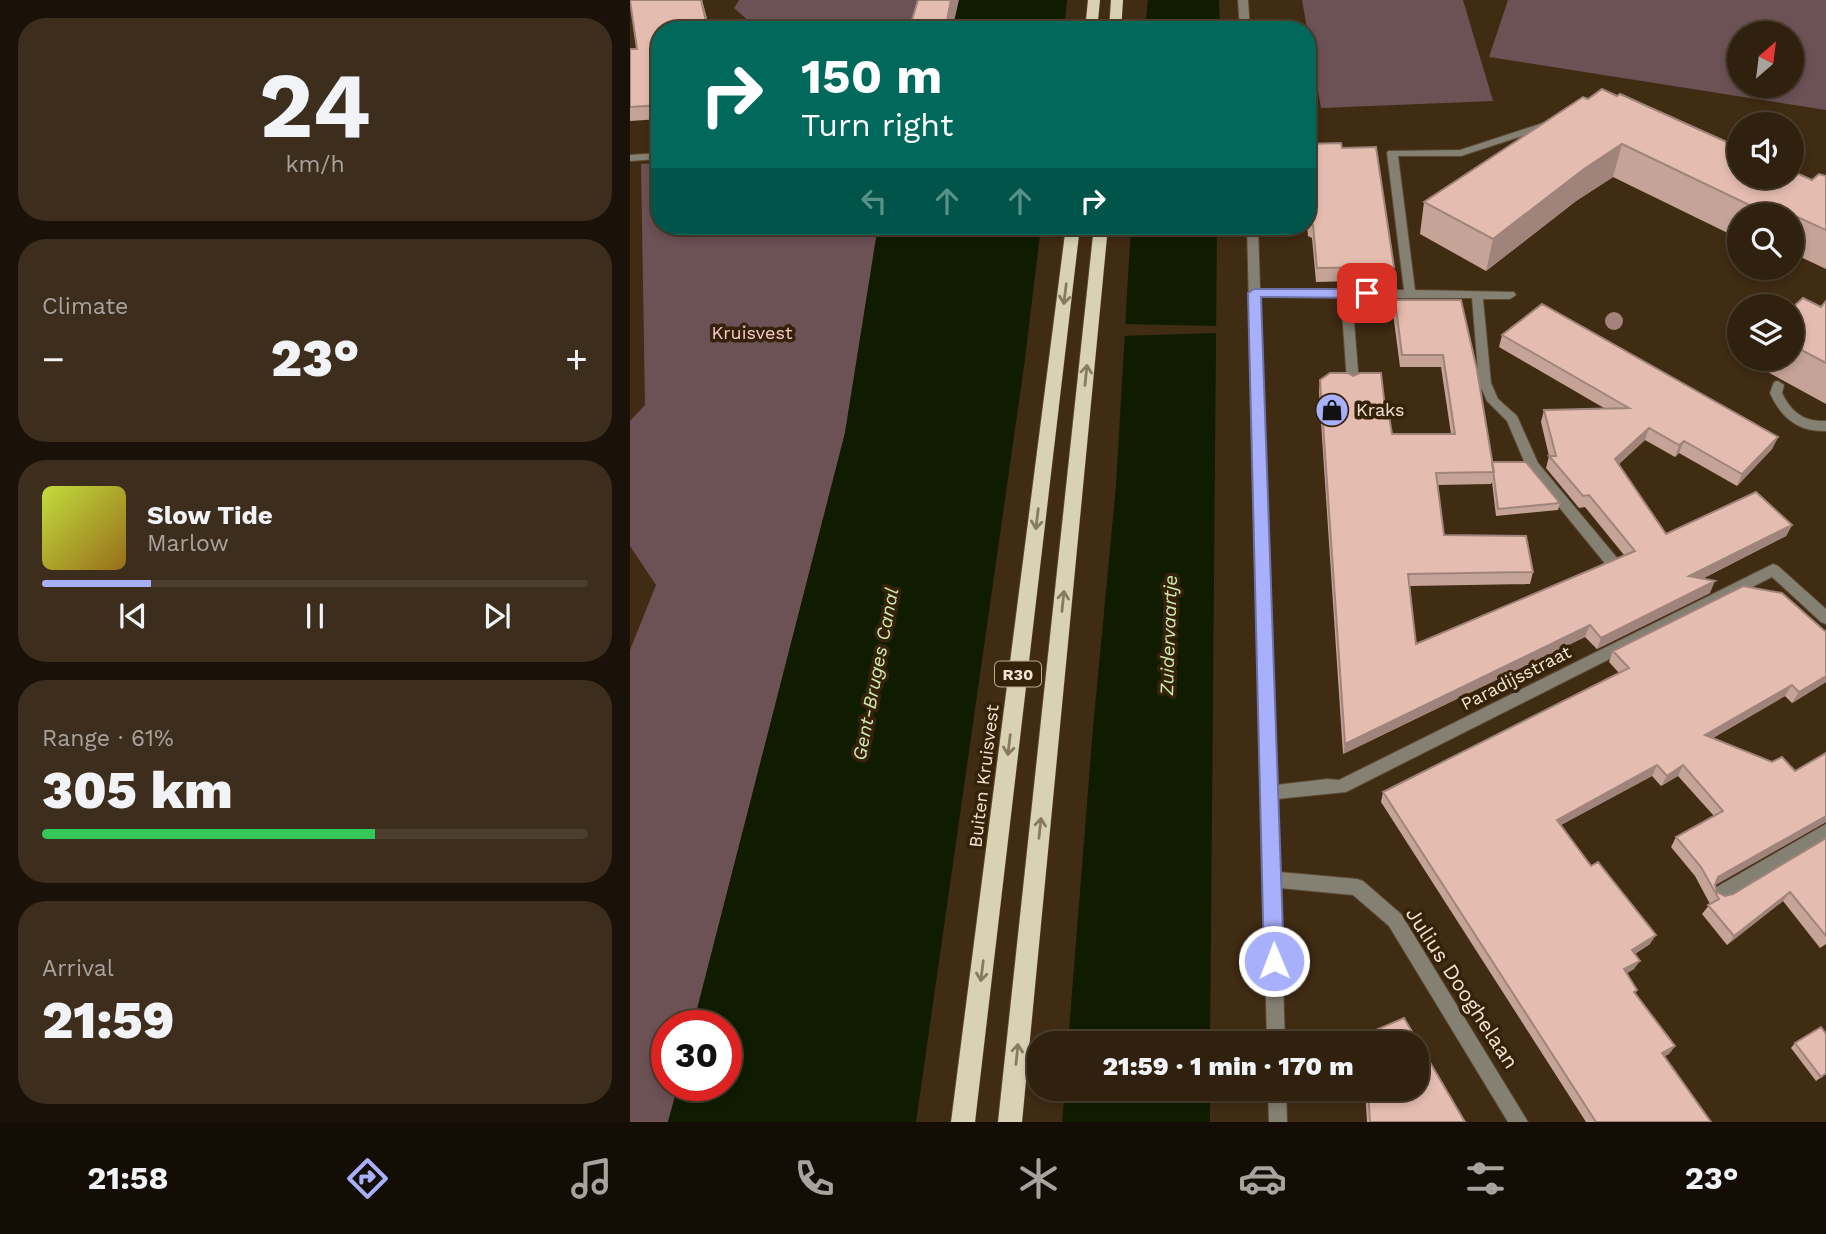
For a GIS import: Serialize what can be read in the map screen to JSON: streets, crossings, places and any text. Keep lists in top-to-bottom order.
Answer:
{
  "streets": {
    "main road": ["R30", "Buiten Kruisvest"],
    "street": ["Paradijsstraat", "Julius Dooghelaan"]
  },
  "water": ["Zuidervaartje", "Gent-Bruges Canal"],
  "parks": ["Kruisvest"],
  "places": {
    "shop": ["Kraks"]
  },
  "north": "top right",
  "page": {
    "tile": [
      ["24", "km/h"],
      "Climate",
      ["Range · 61%", "305 km"],
      ["Arrival", "21:59"]
    ],
    "turn": ["150 m", "Turn right"],
    "heat": ["−", "23°", "+"],
    "song": ["Slow Tide", "Marlow"],
    "limit": "30",
    "trip": "21:59 · 1 min · 170 m",
    "tabs": ["21:58", "23°"]
  }
}
